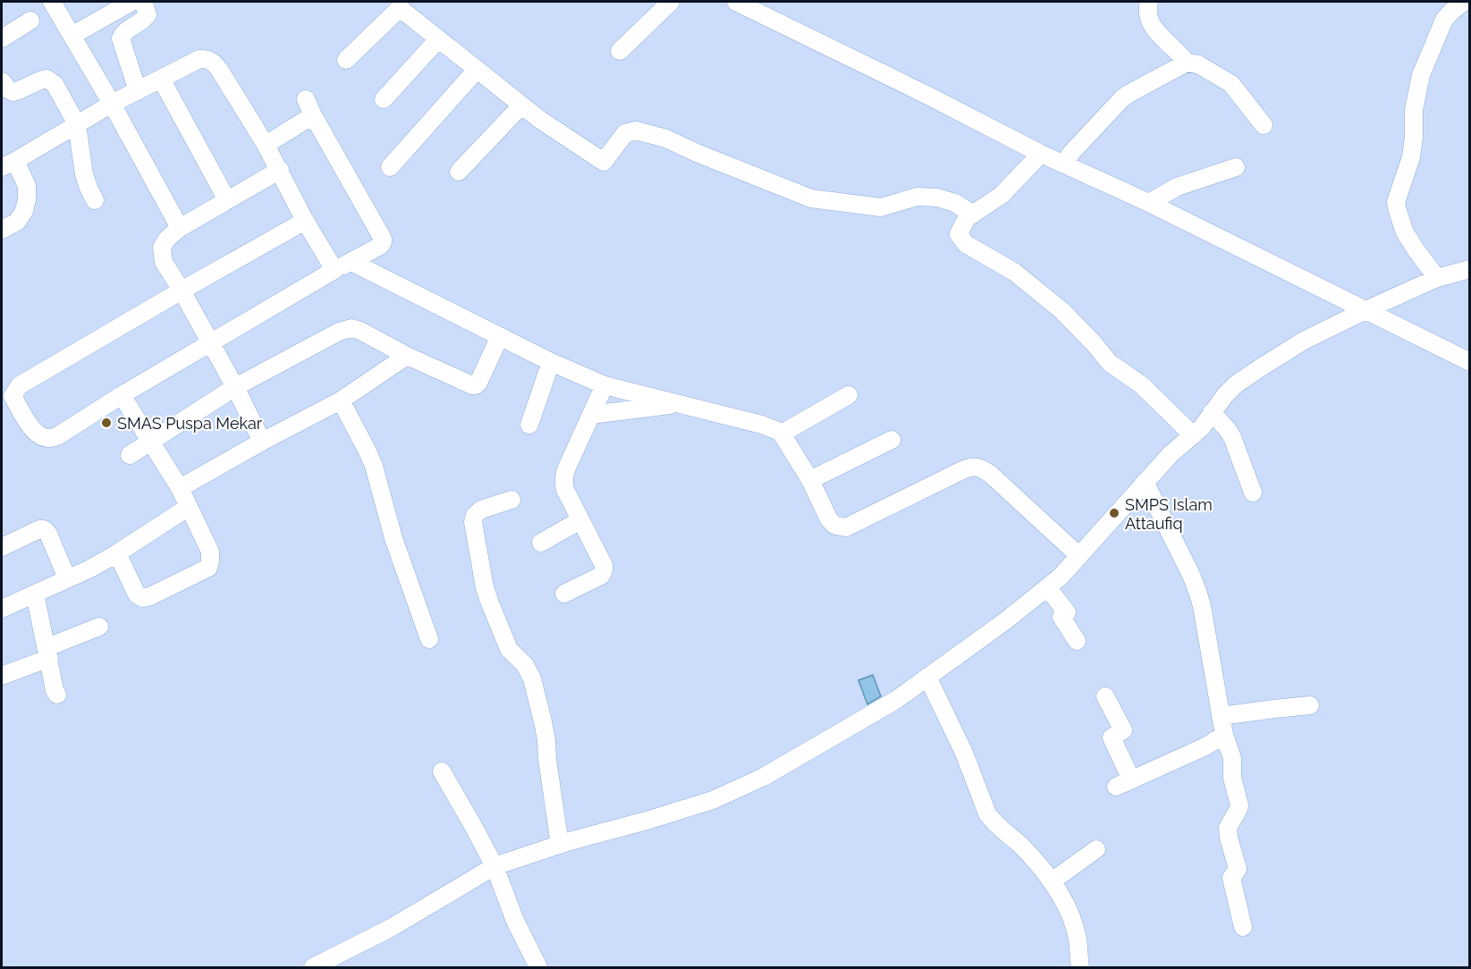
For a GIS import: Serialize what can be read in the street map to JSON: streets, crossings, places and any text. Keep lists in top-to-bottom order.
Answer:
{
  "places": ["SMAS Puspa Mekar", "SMPS Islam Attaufiq"]
}
